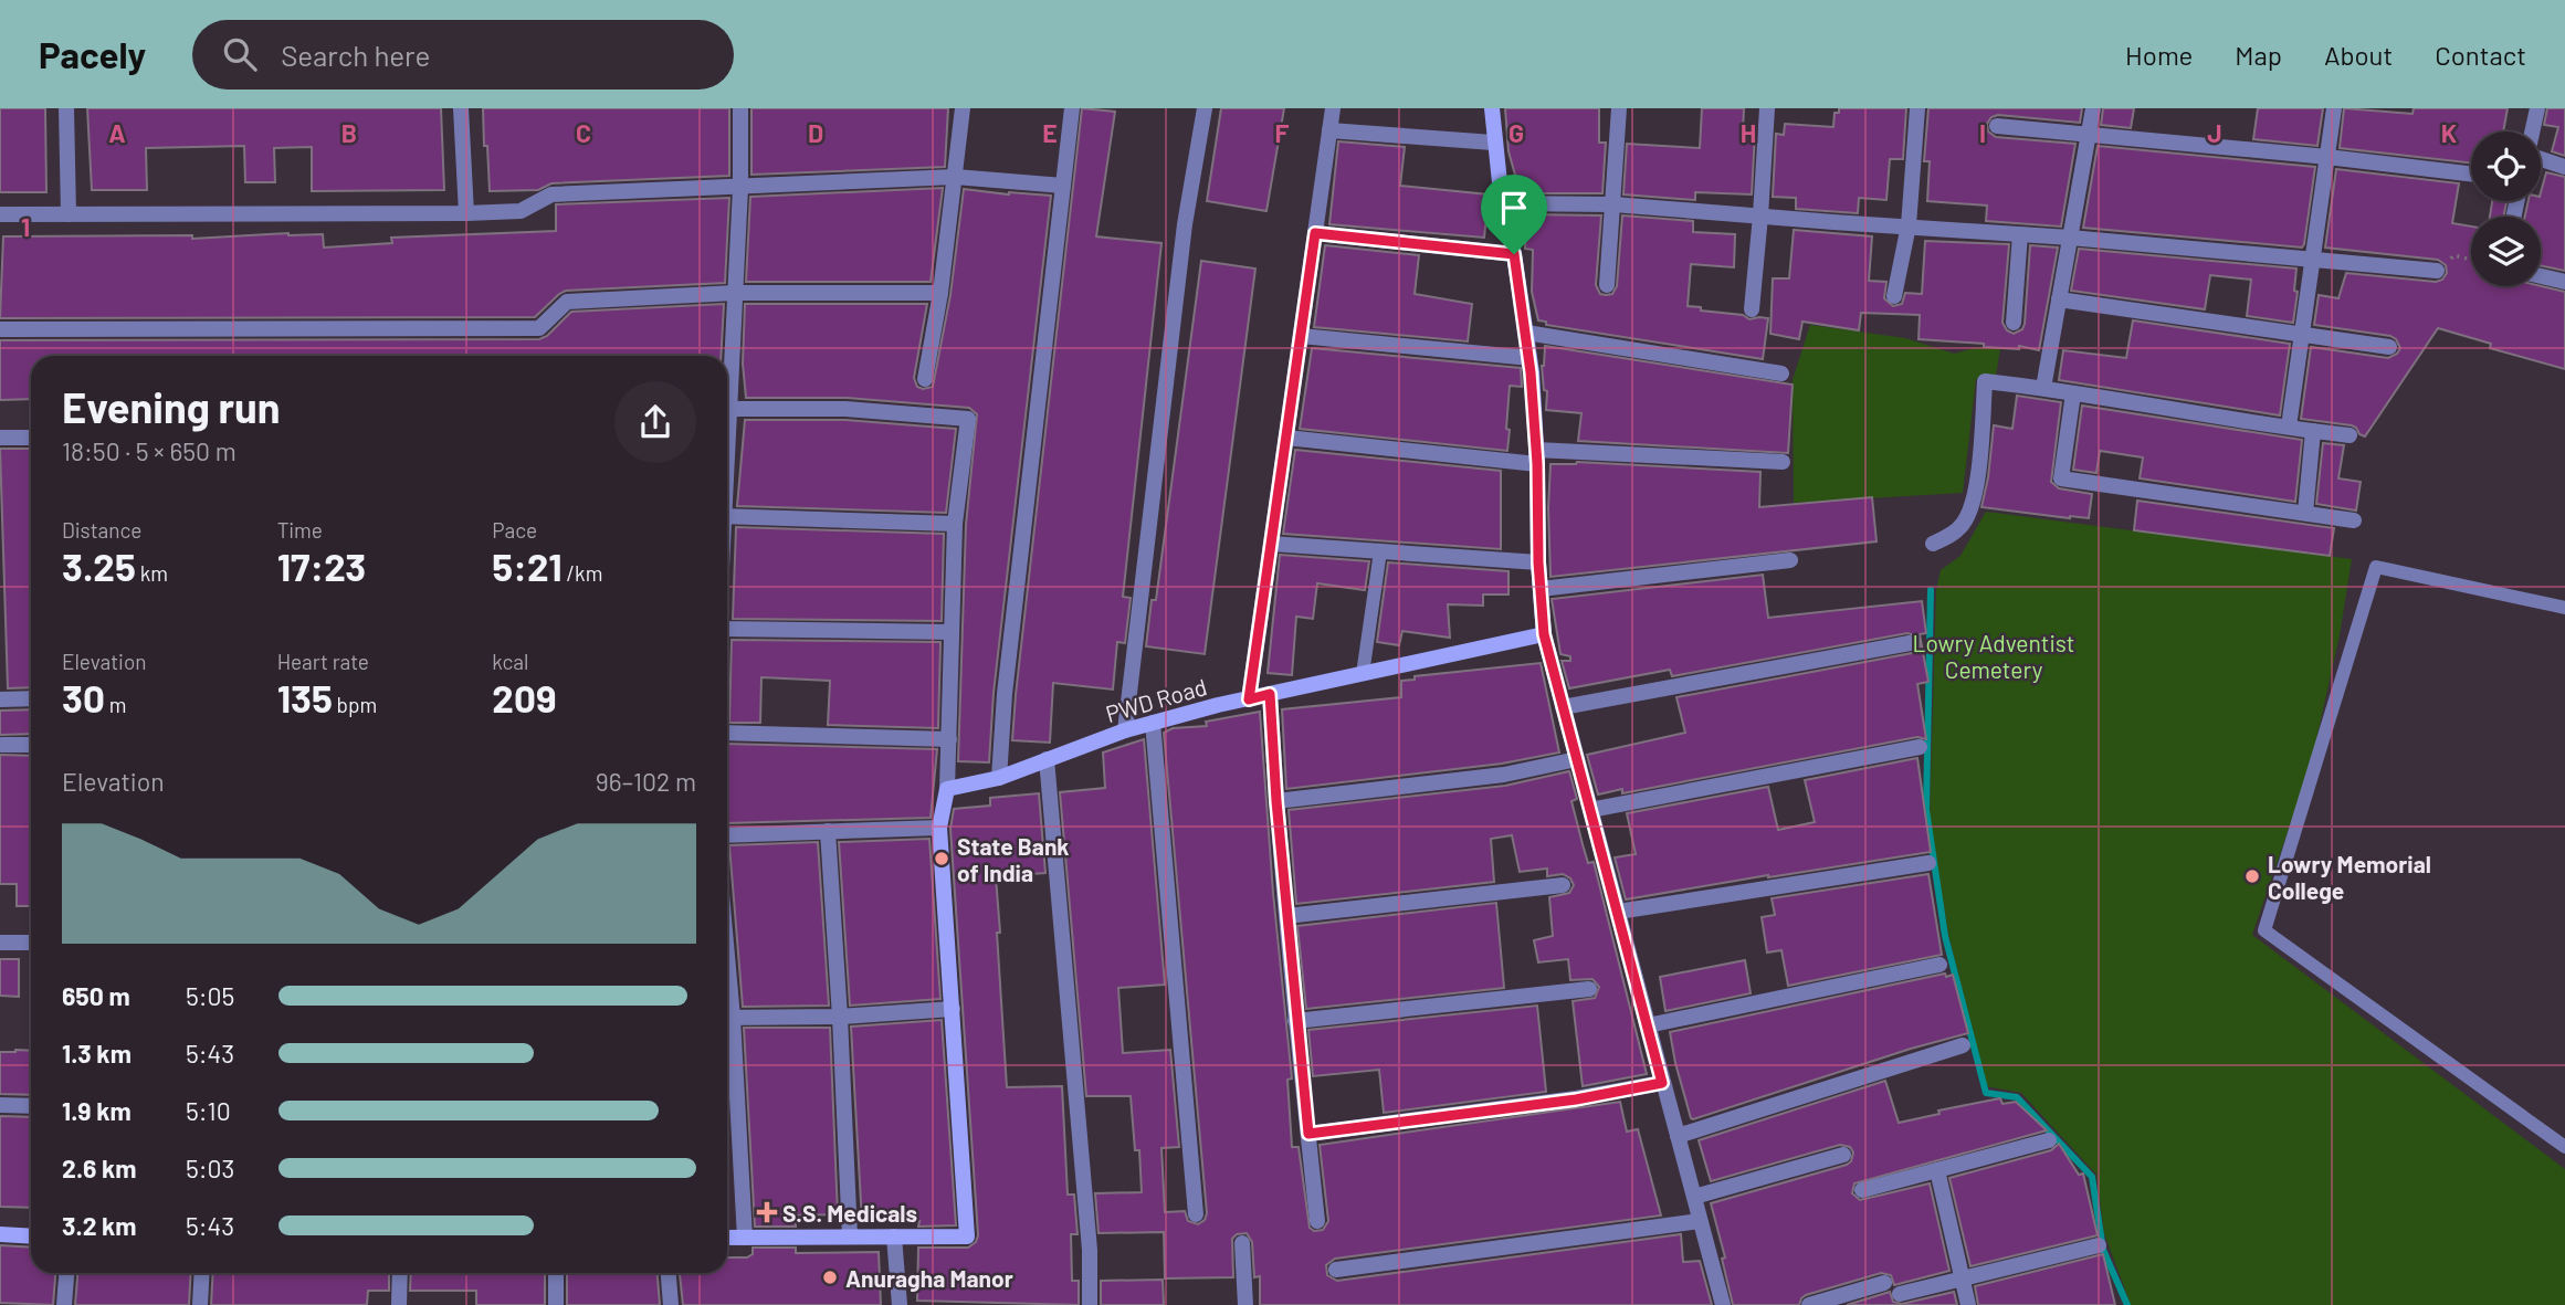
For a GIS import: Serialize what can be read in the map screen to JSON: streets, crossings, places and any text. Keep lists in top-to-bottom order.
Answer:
{
  "streets": {
    "street": ["PWD Road"]
  },
  "parks": ["Lowry Adventist Cemetery"],
  "places": {
    "other": ["State Bank of India", "Lowry Memorial College", "Anuragha Manor"],
    "health": ["S.S. Medicals"]
  },
  "page": {
    "header": "Pacely",
    "search": "Search here",
    "nav": [
      "Home",
      "Map",
      "About",
      "Contact"
    ],
    "heading": ["Evening run", "18:50 · 5 × 650 m"],
    "stats": [
      ["Distance", "3.25 km"],
      ["Time", "17:23"],
      ["Pace", "5:21 /km"],
      ["Elevation", "30 m"],
      ["Heart rate", "135 bpm"],
      ["kcal", "209"]
    ],
    "chart": ["Elevation", "96–102 m"],
    "list": [
      {
        "name": "650 m",
        "note": "5:05"
      },
      {
        "name": "1.3 km",
        "note": "5:43"
      },
      {
        "name": "1.9 km",
        "note": "5:10"
      },
      {
        "name": "2.6 km",
        "note": "5:03"
      },
      {
        "name": "3.2 km",
        "note": "5:43"
      }
    ]
  },
  "grid": {
    "columns": [
      "A",
      "B",
      "C",
      "D",
      "E",
      "F",
      "G",
      "H",
      "I",
      "J",
      "K"
    ],
    "rows": ["1"]
  }
}
